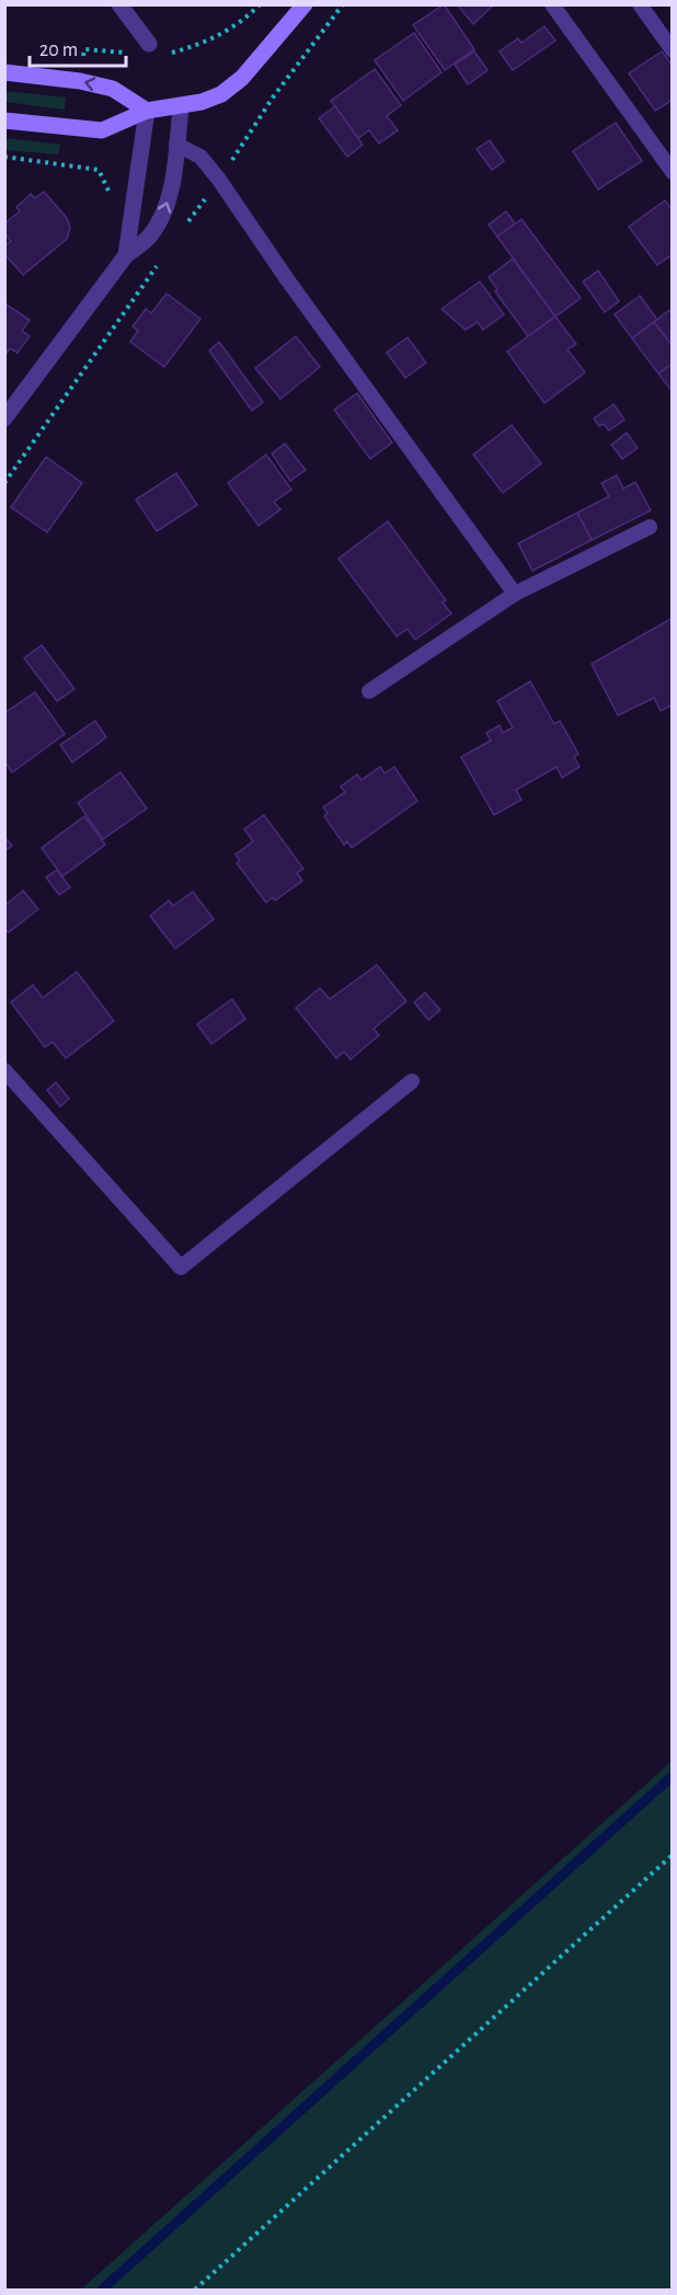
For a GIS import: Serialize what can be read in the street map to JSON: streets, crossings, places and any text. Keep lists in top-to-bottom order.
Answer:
{
  "scale_bar": "20 m"
}
